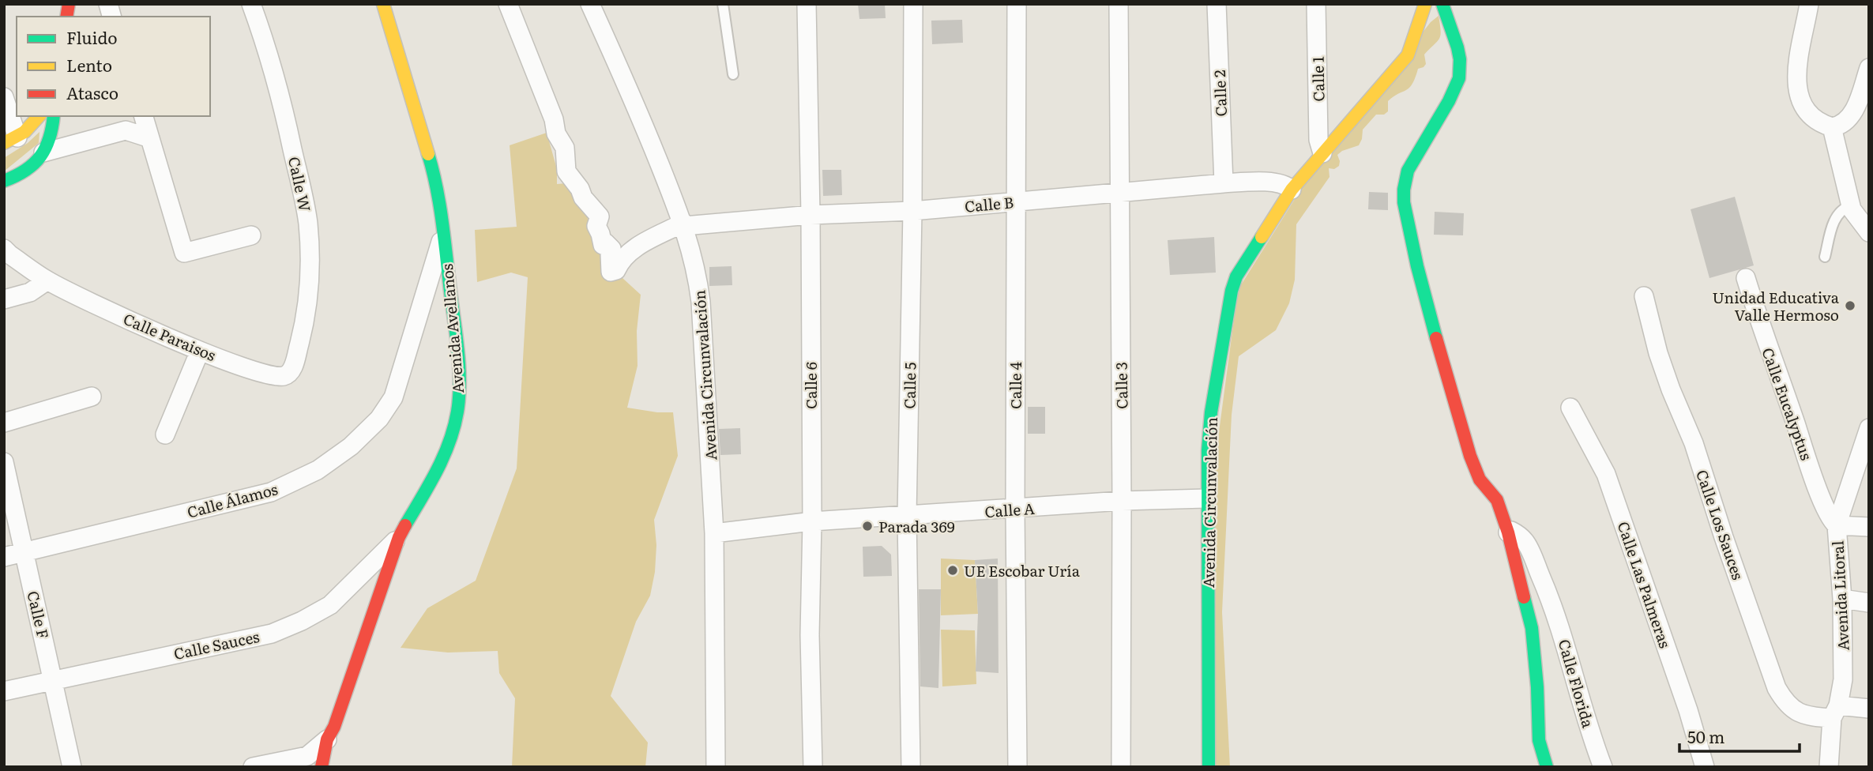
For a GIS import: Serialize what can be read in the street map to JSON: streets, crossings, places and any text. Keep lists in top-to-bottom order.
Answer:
{
  "streets": {
    "street": [
      "Calle 1",
      "Calle 2",
      "Calle W",
      "Calle B",
      "Avenida Avellanos",
      "Calle Paraisos",
      "Avenida Circunvalación",
      "Calle 6",
      "Calle 5",
      "Calle 4",
      "Calle 3",
      "Calle Eucalyptus",
      "Calle Álamos",
      "Calle A",
      "Calle Los Sauces",
      "Calle Las Palmeras",
      "Avenida Litoral",
      "Calle F",
      "Calle Sauces",
      "Calle Florida"
    ]
  },
  "crossings": [
    ["Calle 1", "Avenida Circunvalación"],
    ["Calle 2", "Calle B"],
    ["Calle W", "Calle Paraisos"],
    ["Calle B", "Avenida Circunvalación"],
    ["Calle B", "Calle 6"],
    ["Calle B", "Calle 5"],
    ["Calle B", "Calle 4"],
    ["Calle B", "Calle 3"],
    ["Avenida Avellanos", "Calle Álamos"],
    ["Avenida Avellanos", "Calle Sauces"],
    ["Avenida Circunvalación", "Calle A"],
    ["Calle 6", "Calle A"],
    ["Calle 5", "Calle A"],
    ["Calle 4", "Calle A"],
    ["Calle 3", "Calle A"],
    ["Calle Eucalyptus", "Avenida Litoral"],
    ["Calle Álamos", "Calle F"],
    ["Calle Los Sauces", "Avenida Litoral"],
    ["Calle F", "Calle Sauces"]
  ],
  "places": ["Unidad Educativa Valle Hermoso", "Parada 369", "UE Escobar Uría"],
  "legend": ["Fluido", "Lento", "Atasco"],
  "scale_bar": "50 m"
}
